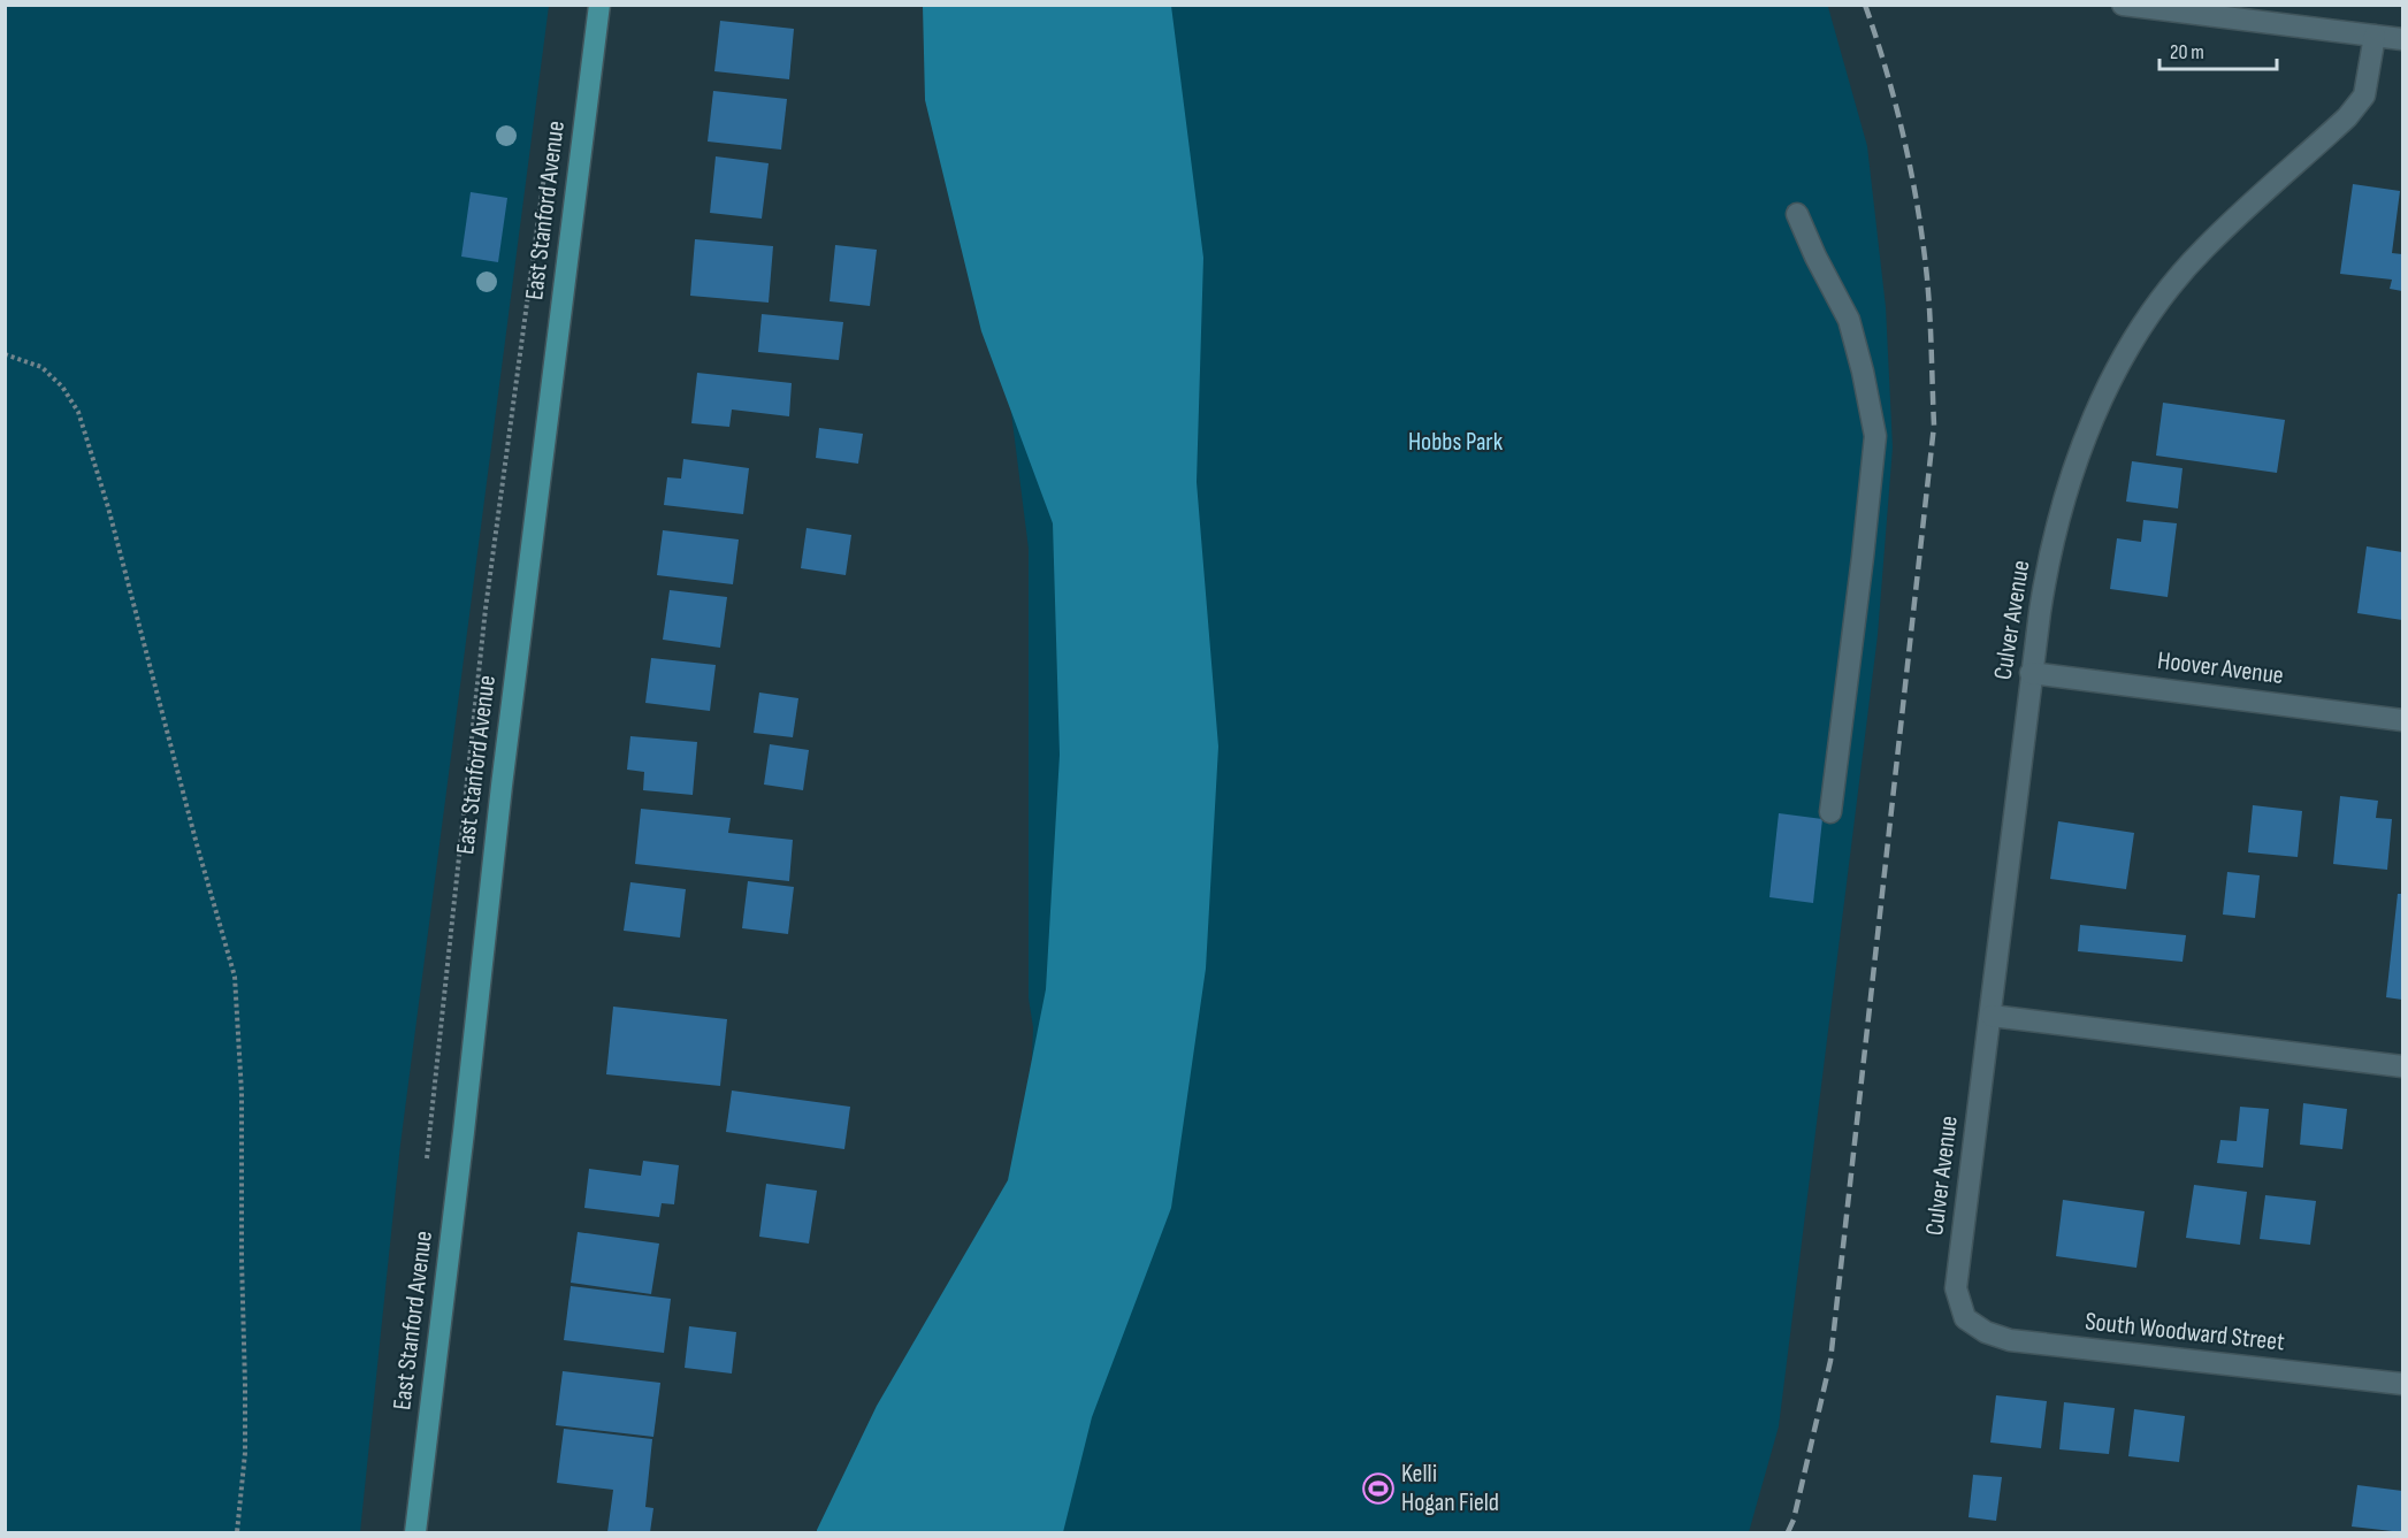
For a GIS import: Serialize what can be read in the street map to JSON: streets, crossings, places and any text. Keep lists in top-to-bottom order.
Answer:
{
  "streets": {
    "main road": ["East Stanford Avenue"],
    "street": ["Culver Avenue", "Hoover Avenue", "South Woodward Street"]
  },
  "crossings": [
    ["Culver Avenue", "Hoover Avenue"],
    ["Culver Avenue", "South Woodward Street"]
  ],
  "parks": ["Hobbs Park"],
  "places": {
    "sports": ["Kelli Hogan Field"]
  },
  "scale_bar": "20 m"
}
